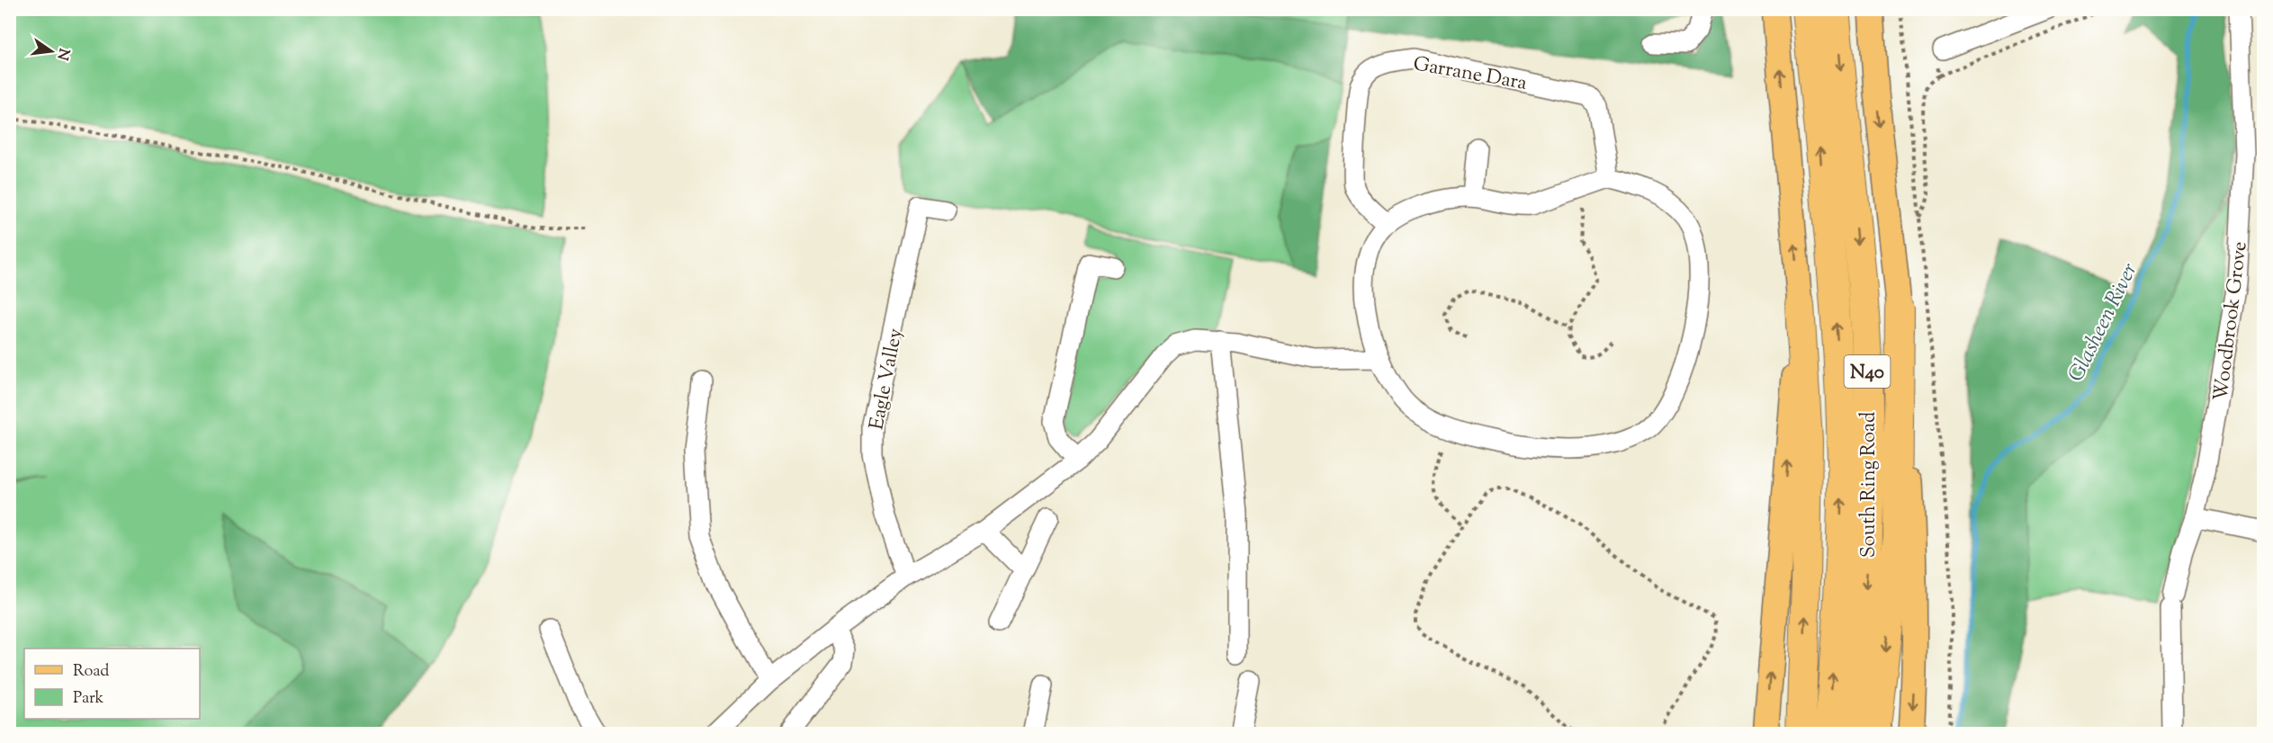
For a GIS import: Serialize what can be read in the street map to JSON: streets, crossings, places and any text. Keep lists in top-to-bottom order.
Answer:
{
  "streets": {
    "highway": ["N40", "South Ring Road"],
    "street": ["Garrane Dara", "Woodbrook Grove", "Eagle Valley"]
  },
  "water": ["Glasheen River"],
  "legend": ["Road", "Park"],
  "north": "right"
}
